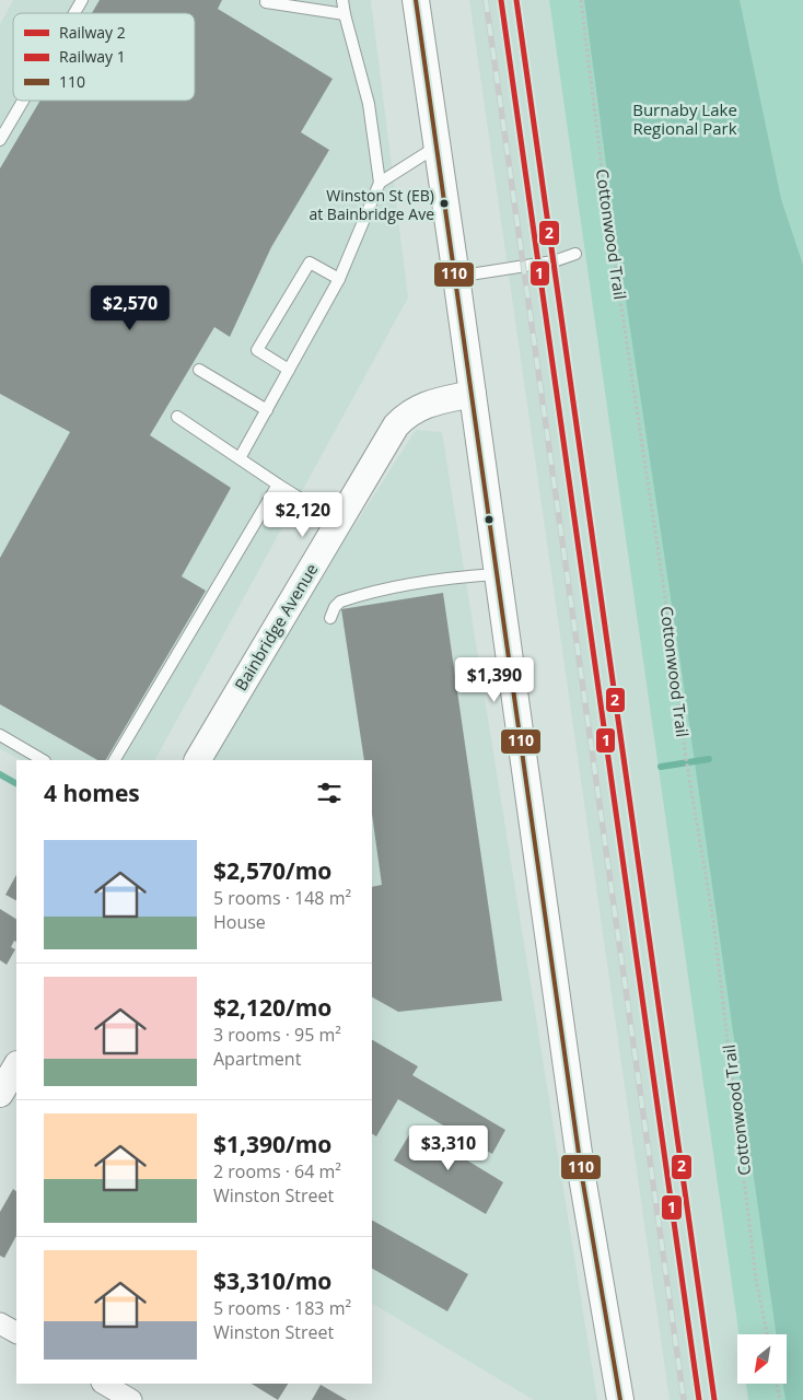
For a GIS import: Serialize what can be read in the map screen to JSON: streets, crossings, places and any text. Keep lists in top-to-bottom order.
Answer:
{
  "streets": {
    "street": ["Bainbridge Avenue"],
    "path": ["Cottonwood Trail"]
  },
  "parks": ["Burnaby Lake Regional Park"],
  "places": ["Winston St (EB) at Bainbridge Ave"],
  "lines": ["rail line 2", "rail line 1", "transit line 110"],
  "legend": ["Railway 2", "Railway 1", "110"],
  "north": "bottom left",
  "page": {
    "price": [
      "$2,570",
      "$2,120",
      "$1,390",
      "$3,310"
    ],
    "heading": "4 homes",
    "list": [
      {
        "name": "$2,570/mo",
        "note": "5 rooms · 148 m² · House"
      },
      {
        "name": "$2,120/mo",
        "note": "3 rooms · 95 m² · Apartment"
      },
      {
        "name": "$1,390/mo",
        "note": "2 rooms · 64 m² · Winston Street"
      },
      {
        "name": "$3,310/mo",
        "note": "5 rooms · 183 m² · Winston Street"
      }
    ]
  }
}
